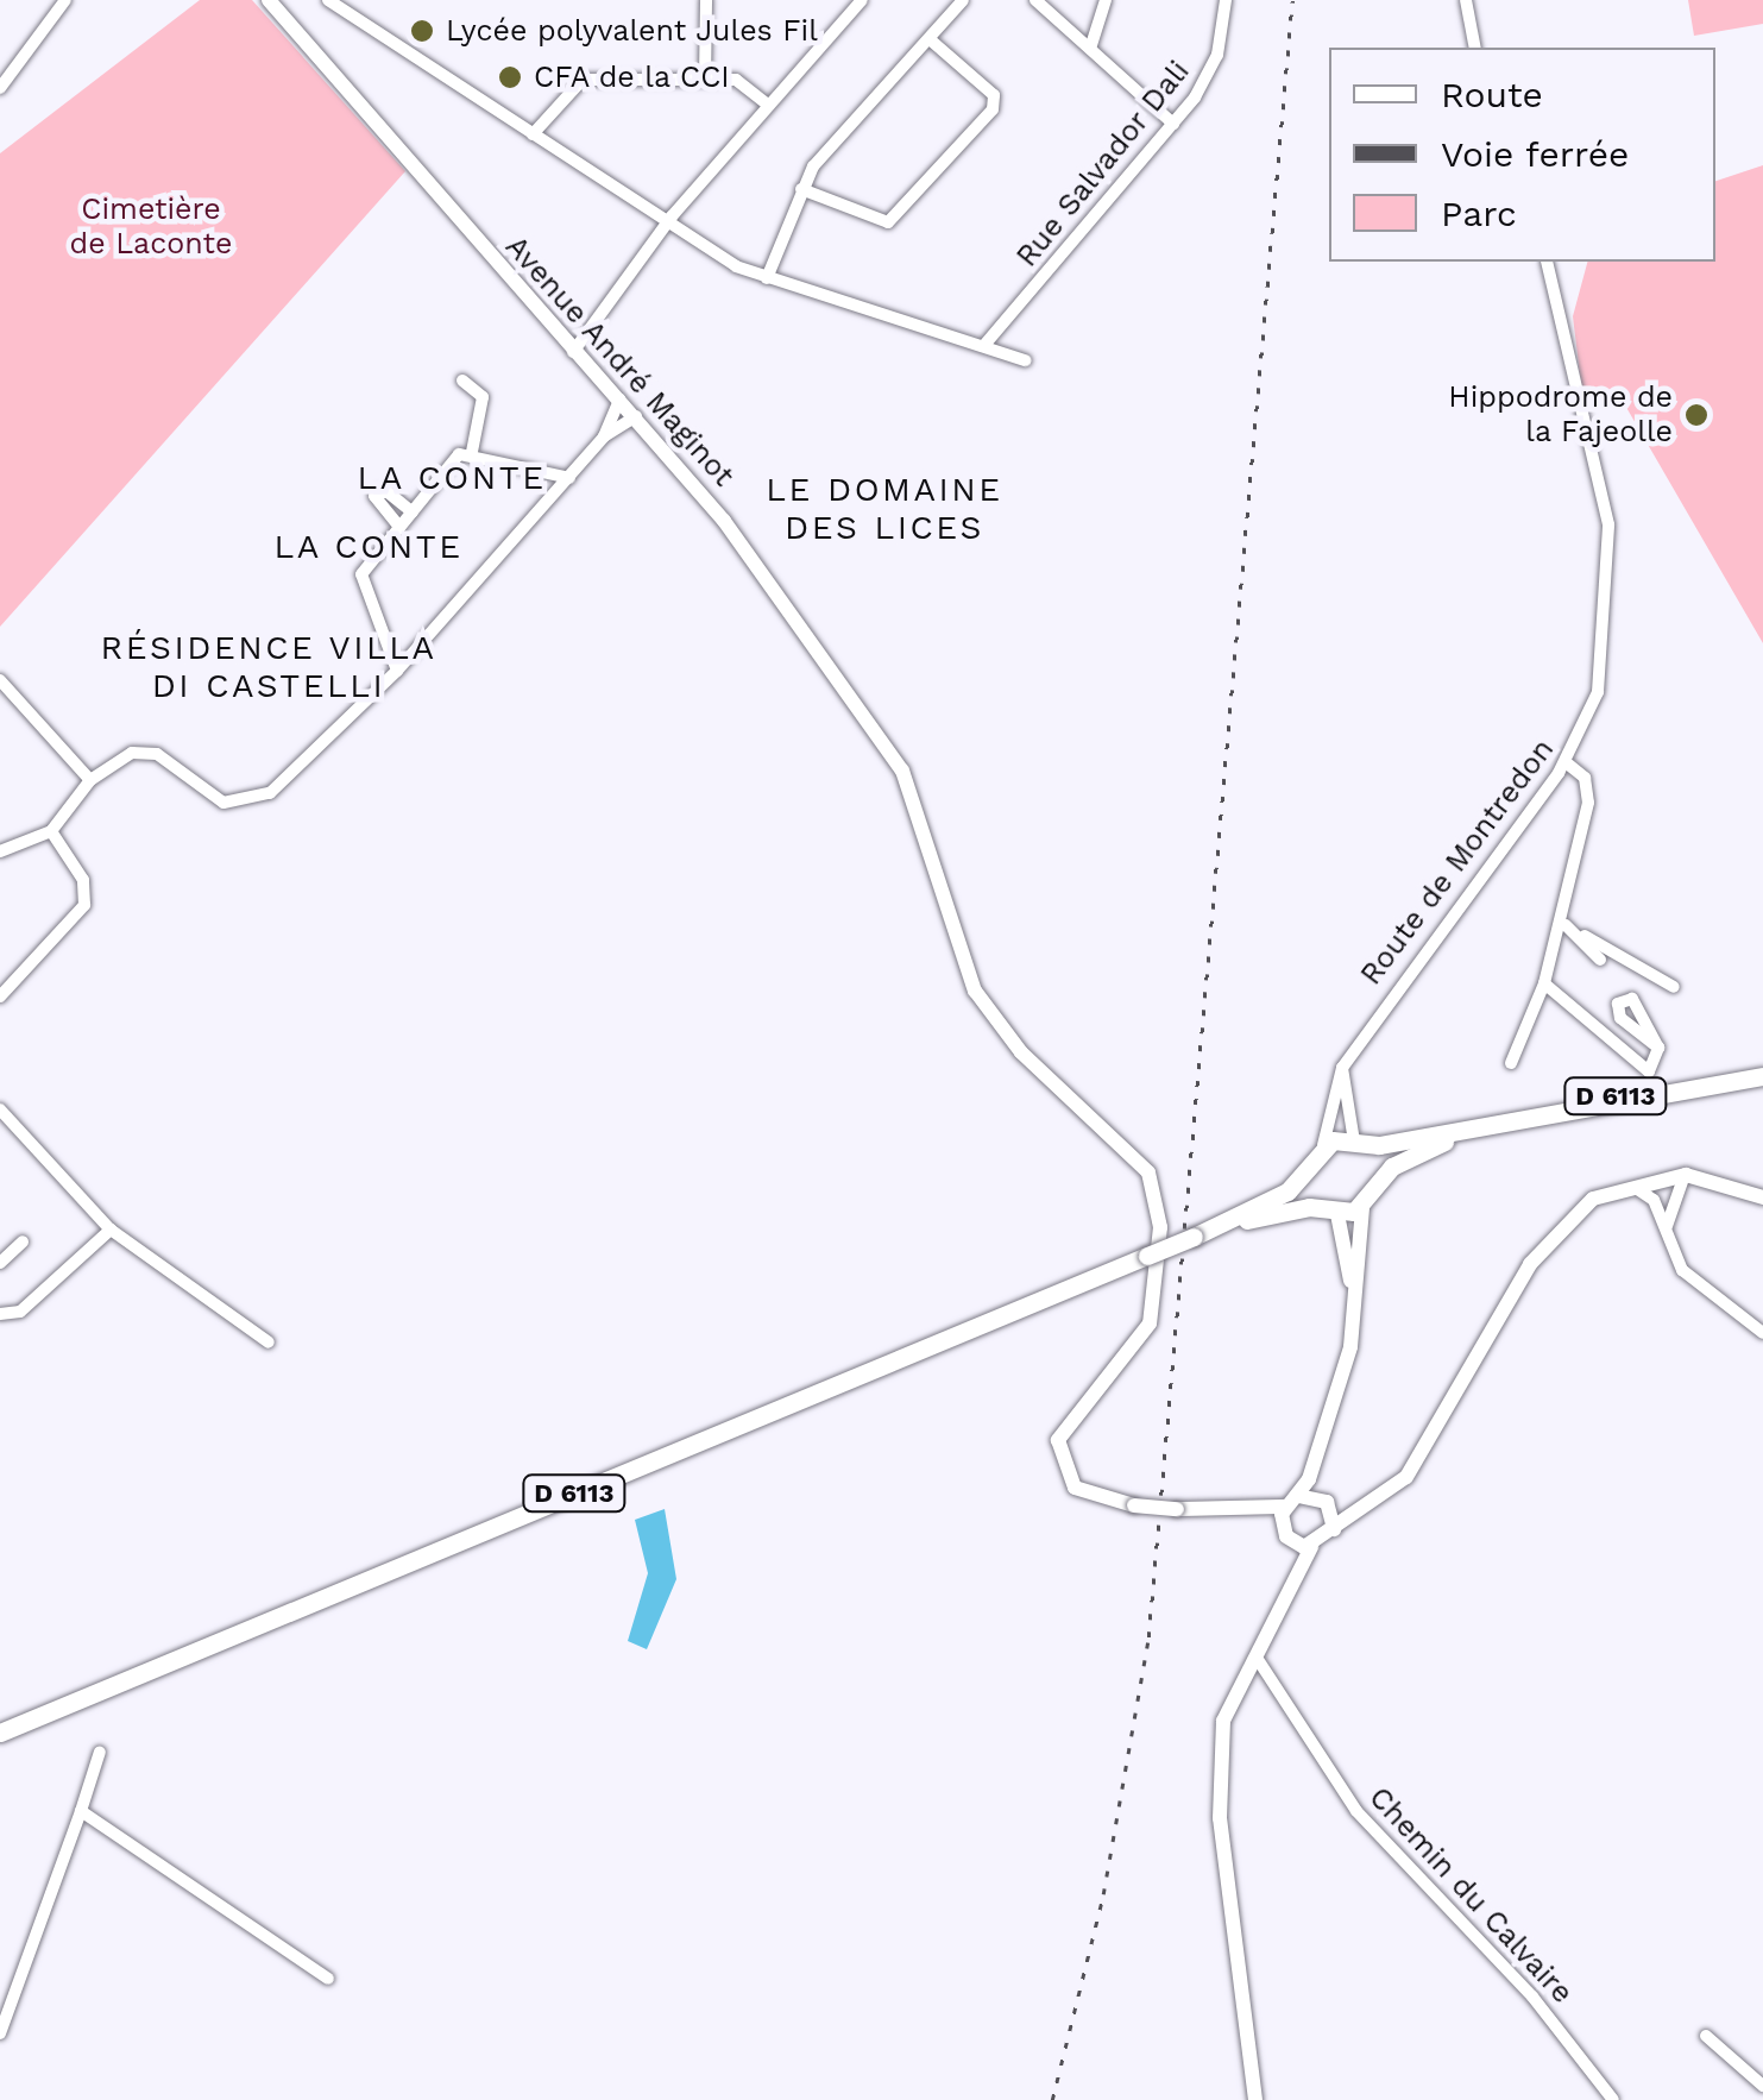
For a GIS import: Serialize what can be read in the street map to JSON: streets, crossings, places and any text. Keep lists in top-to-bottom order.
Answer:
{
  "streets": {
    "main road": ["D 6113"],
    "street": [
      "Rue Salvador Dali",
      "Avenue André Maginot",
      "Route de Montredon",
      "Chemin du Calvaire"
    ]
  },
  "districts": [
    "LA CONTE",
    "LE DOMAINE DES LICES",
    "LA CONTE",
    "RÉSIDENCE VILLA DI CASTELLI"
  ],
  "parks": ["Cimetière de Laconte"],
  "places": ["Lycée polyvalent Jules Fil", "CFA de la CCI", "Hippodrome de la Fajeolle"],
  "legend": ["Route", "Voie ferrée", "Parc"]
}
